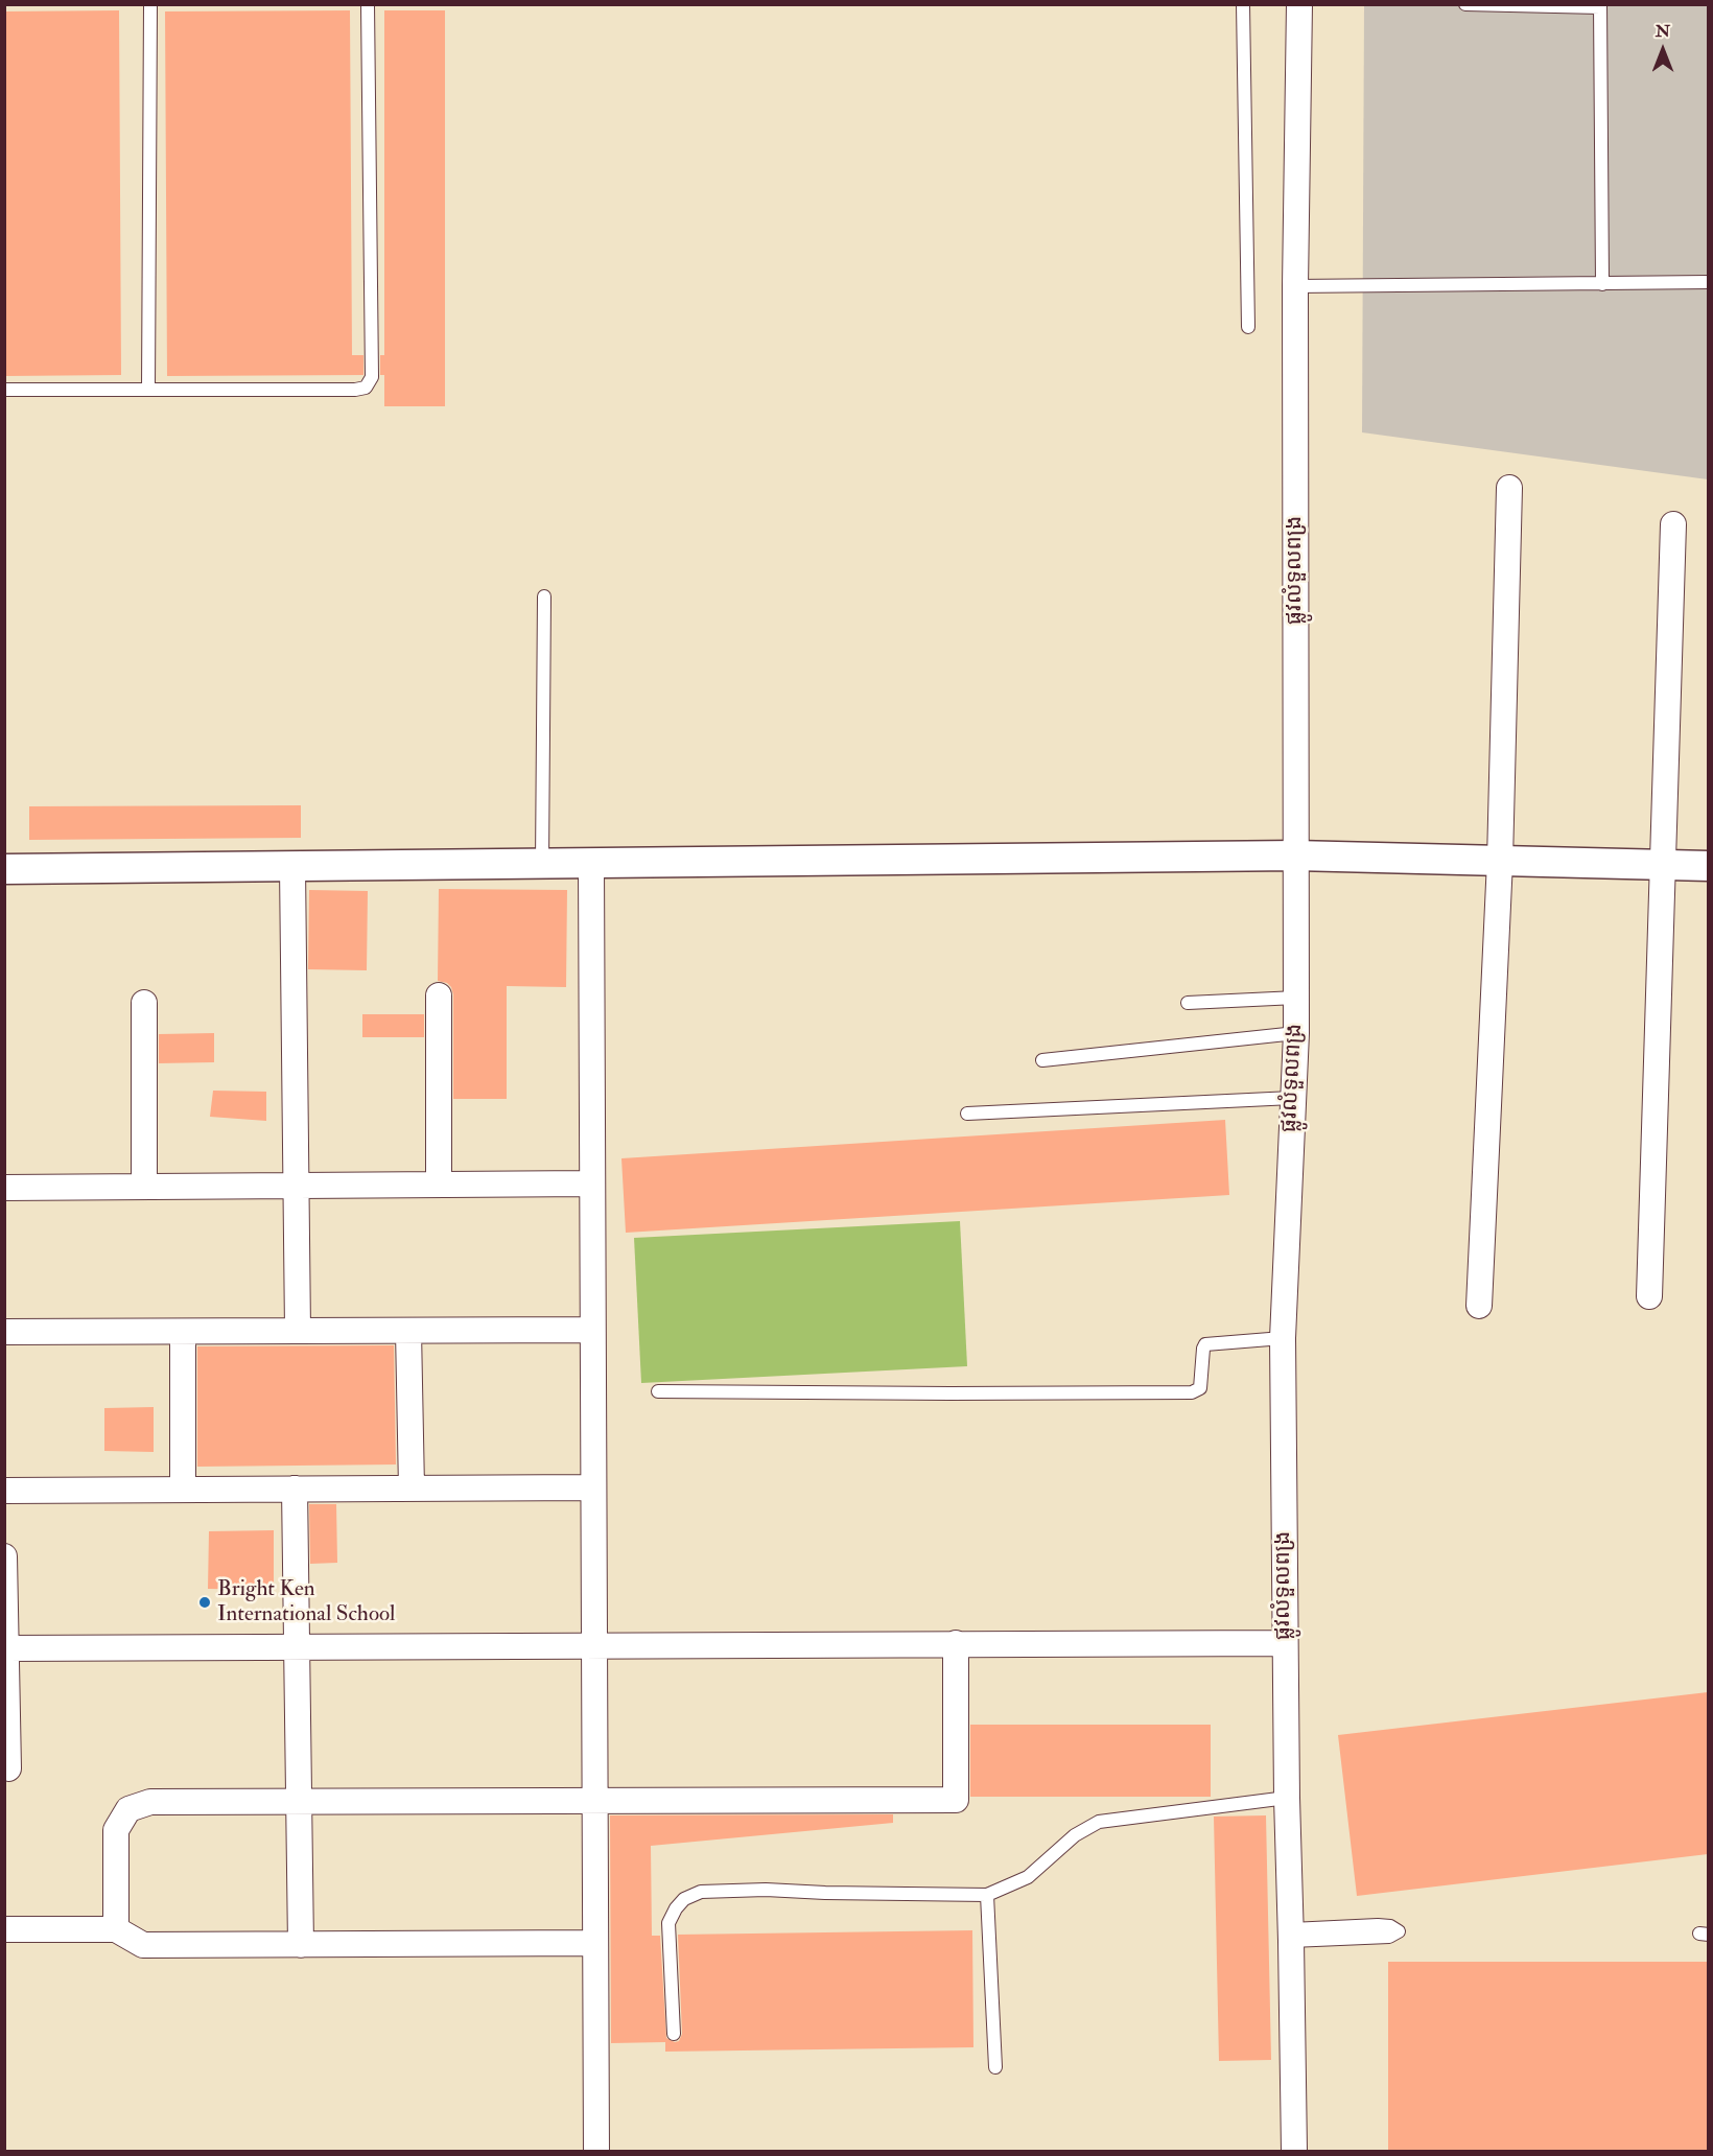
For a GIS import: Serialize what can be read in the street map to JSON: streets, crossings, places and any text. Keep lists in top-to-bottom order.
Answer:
{
  "streets": {
    "street": ["ផ្លូវលំទួលពង្រ"]
  },
  "places": ["Bright Ken International School"],
  "north": "top"
}
